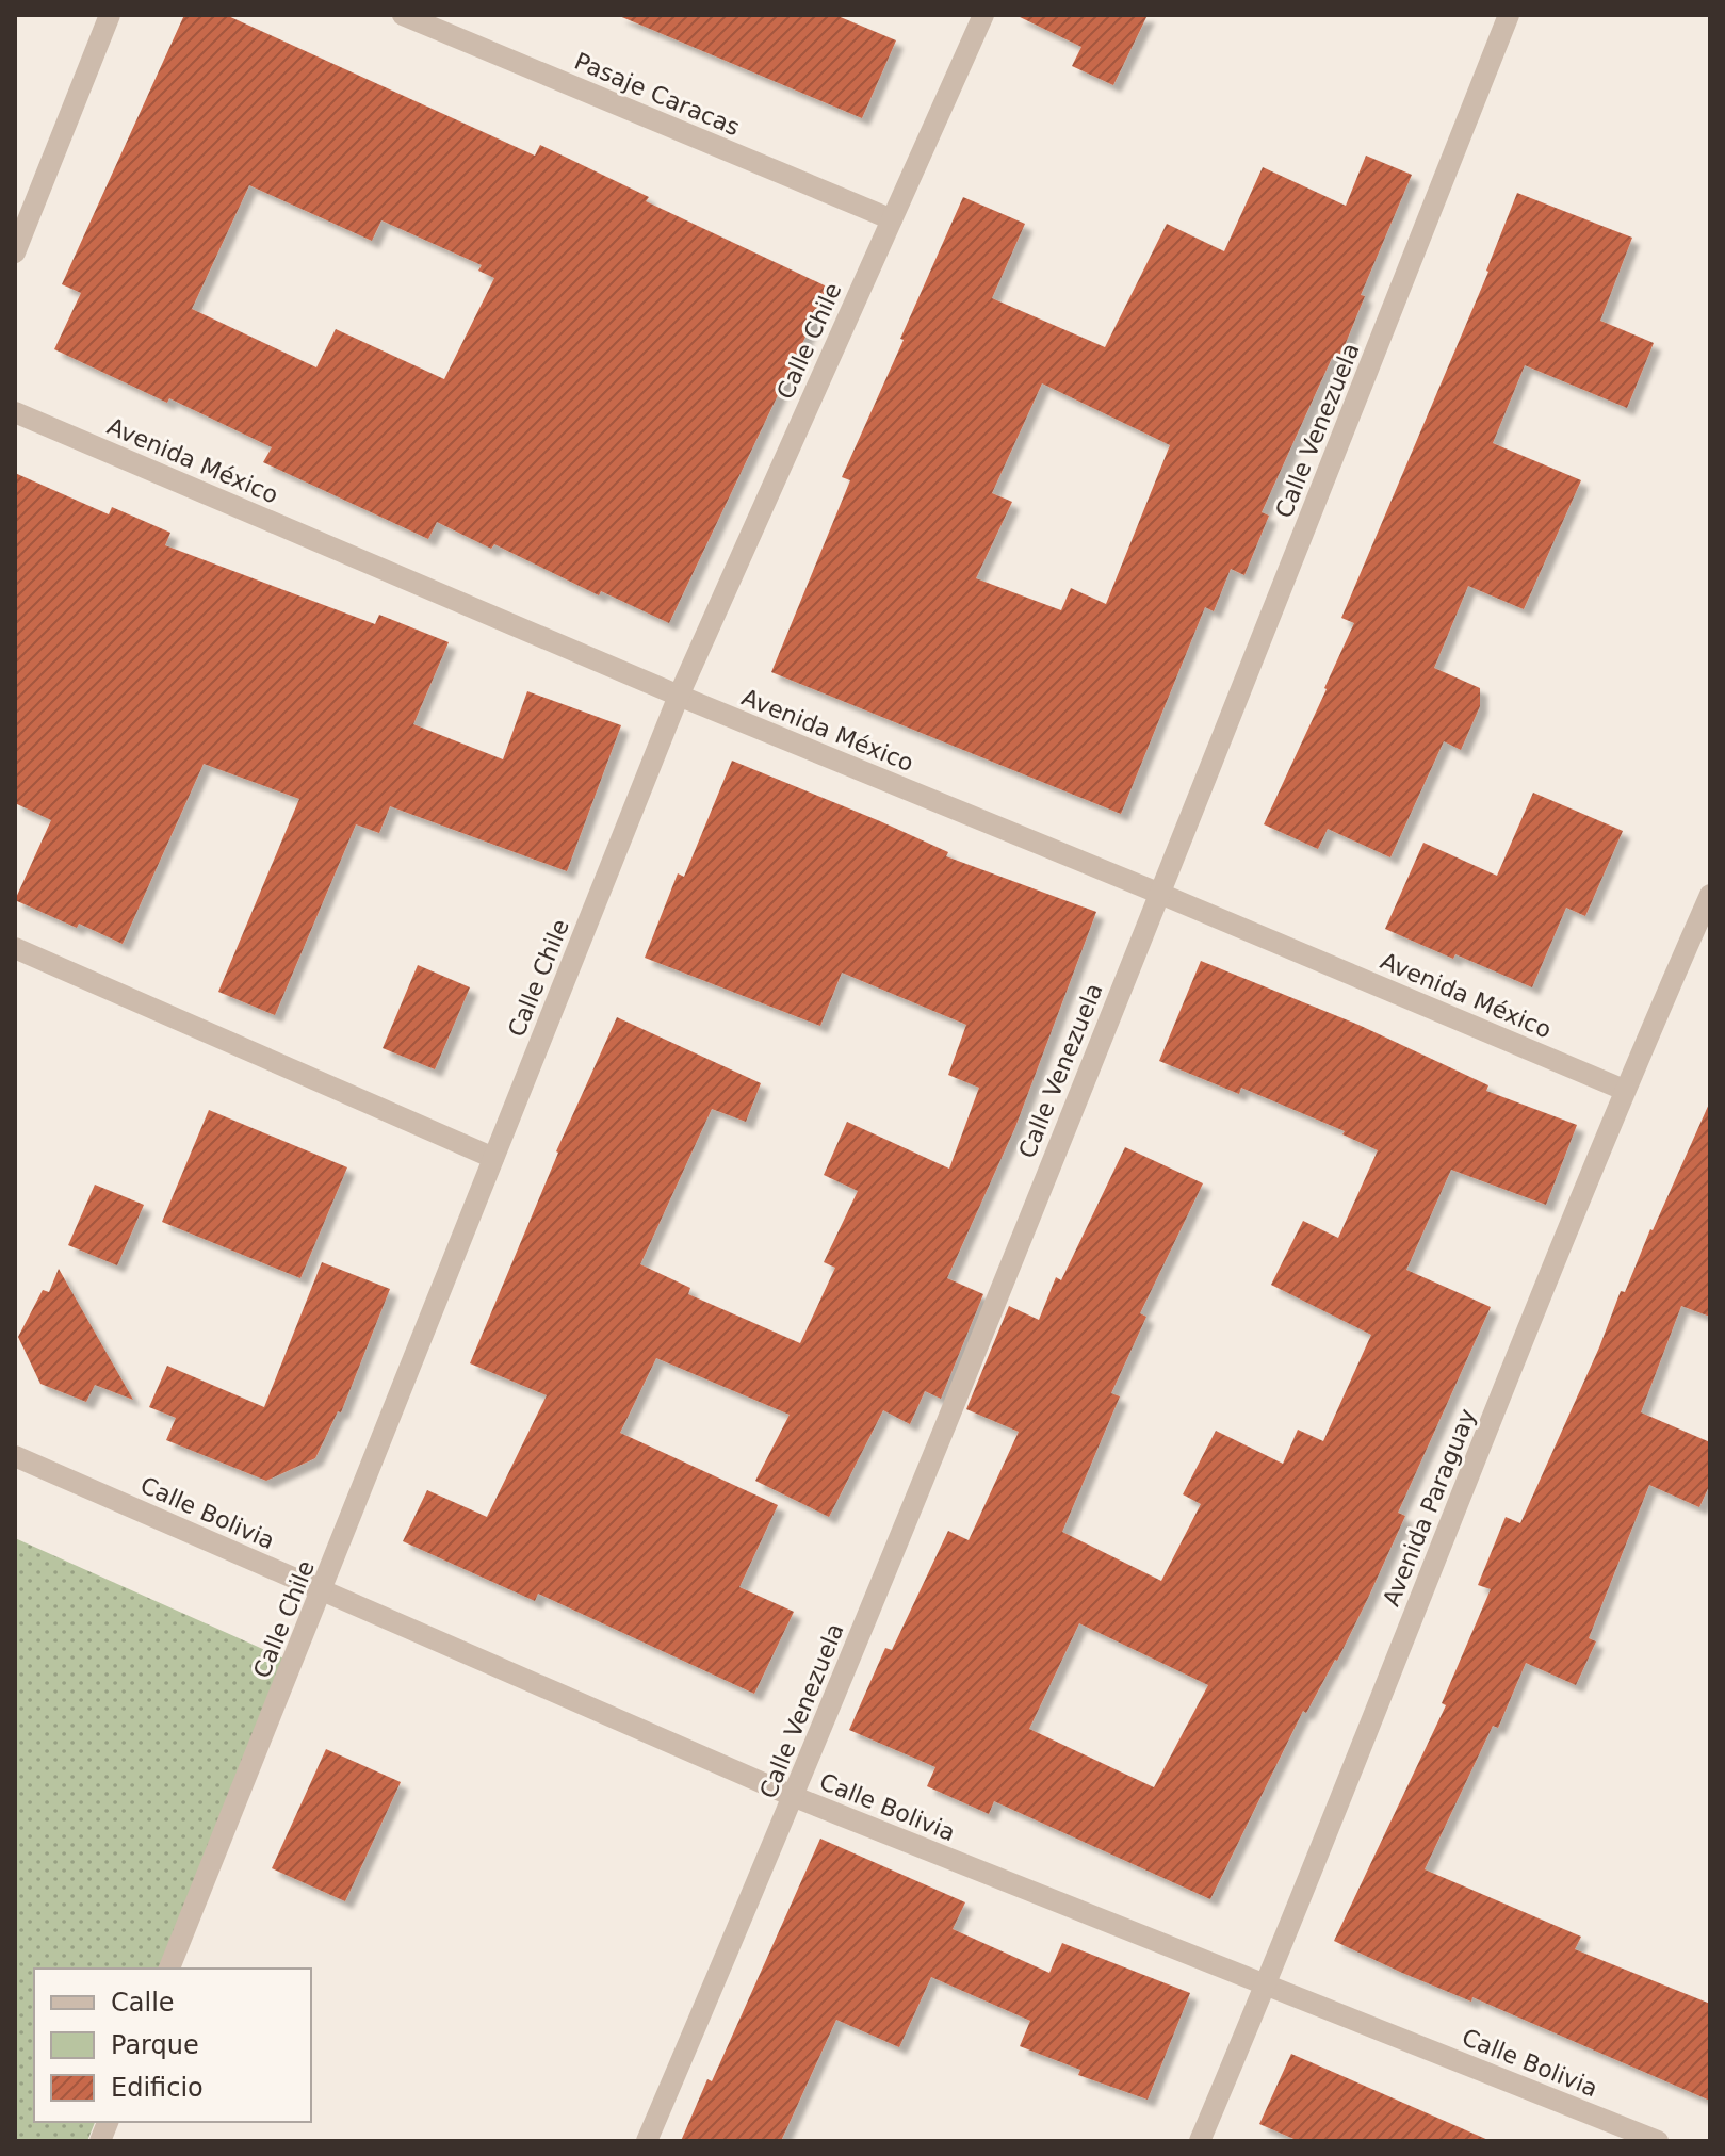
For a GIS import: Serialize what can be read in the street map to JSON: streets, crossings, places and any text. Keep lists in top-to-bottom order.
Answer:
{
  "streets": {
    "street": [
      "Pasaje Caracas",
      "Calle Chile",
      "Calle Venezuela",
      "Avenida México",
      "Avenida Paraguay",
      "Calle Bolivia"
    ]
  },
  "crossings": [
    ["Pasaje Caracas", "Calle Chile"],
    ["Calle Chile", "Avenida México"],
    ["Calle Chile", "Calle Bolivia"],
    ["Calle Venezuela", "Avenida México"],
    ["Calle Venezuela", "Calle Bolivia"],
    ["Avenida México", "Avenida Paraguay"],
    ["Avenida Paraguay", "Calle Bolivia"]
  ],
  "legend": ["Calle", "Parque", "Edificio"]
}
